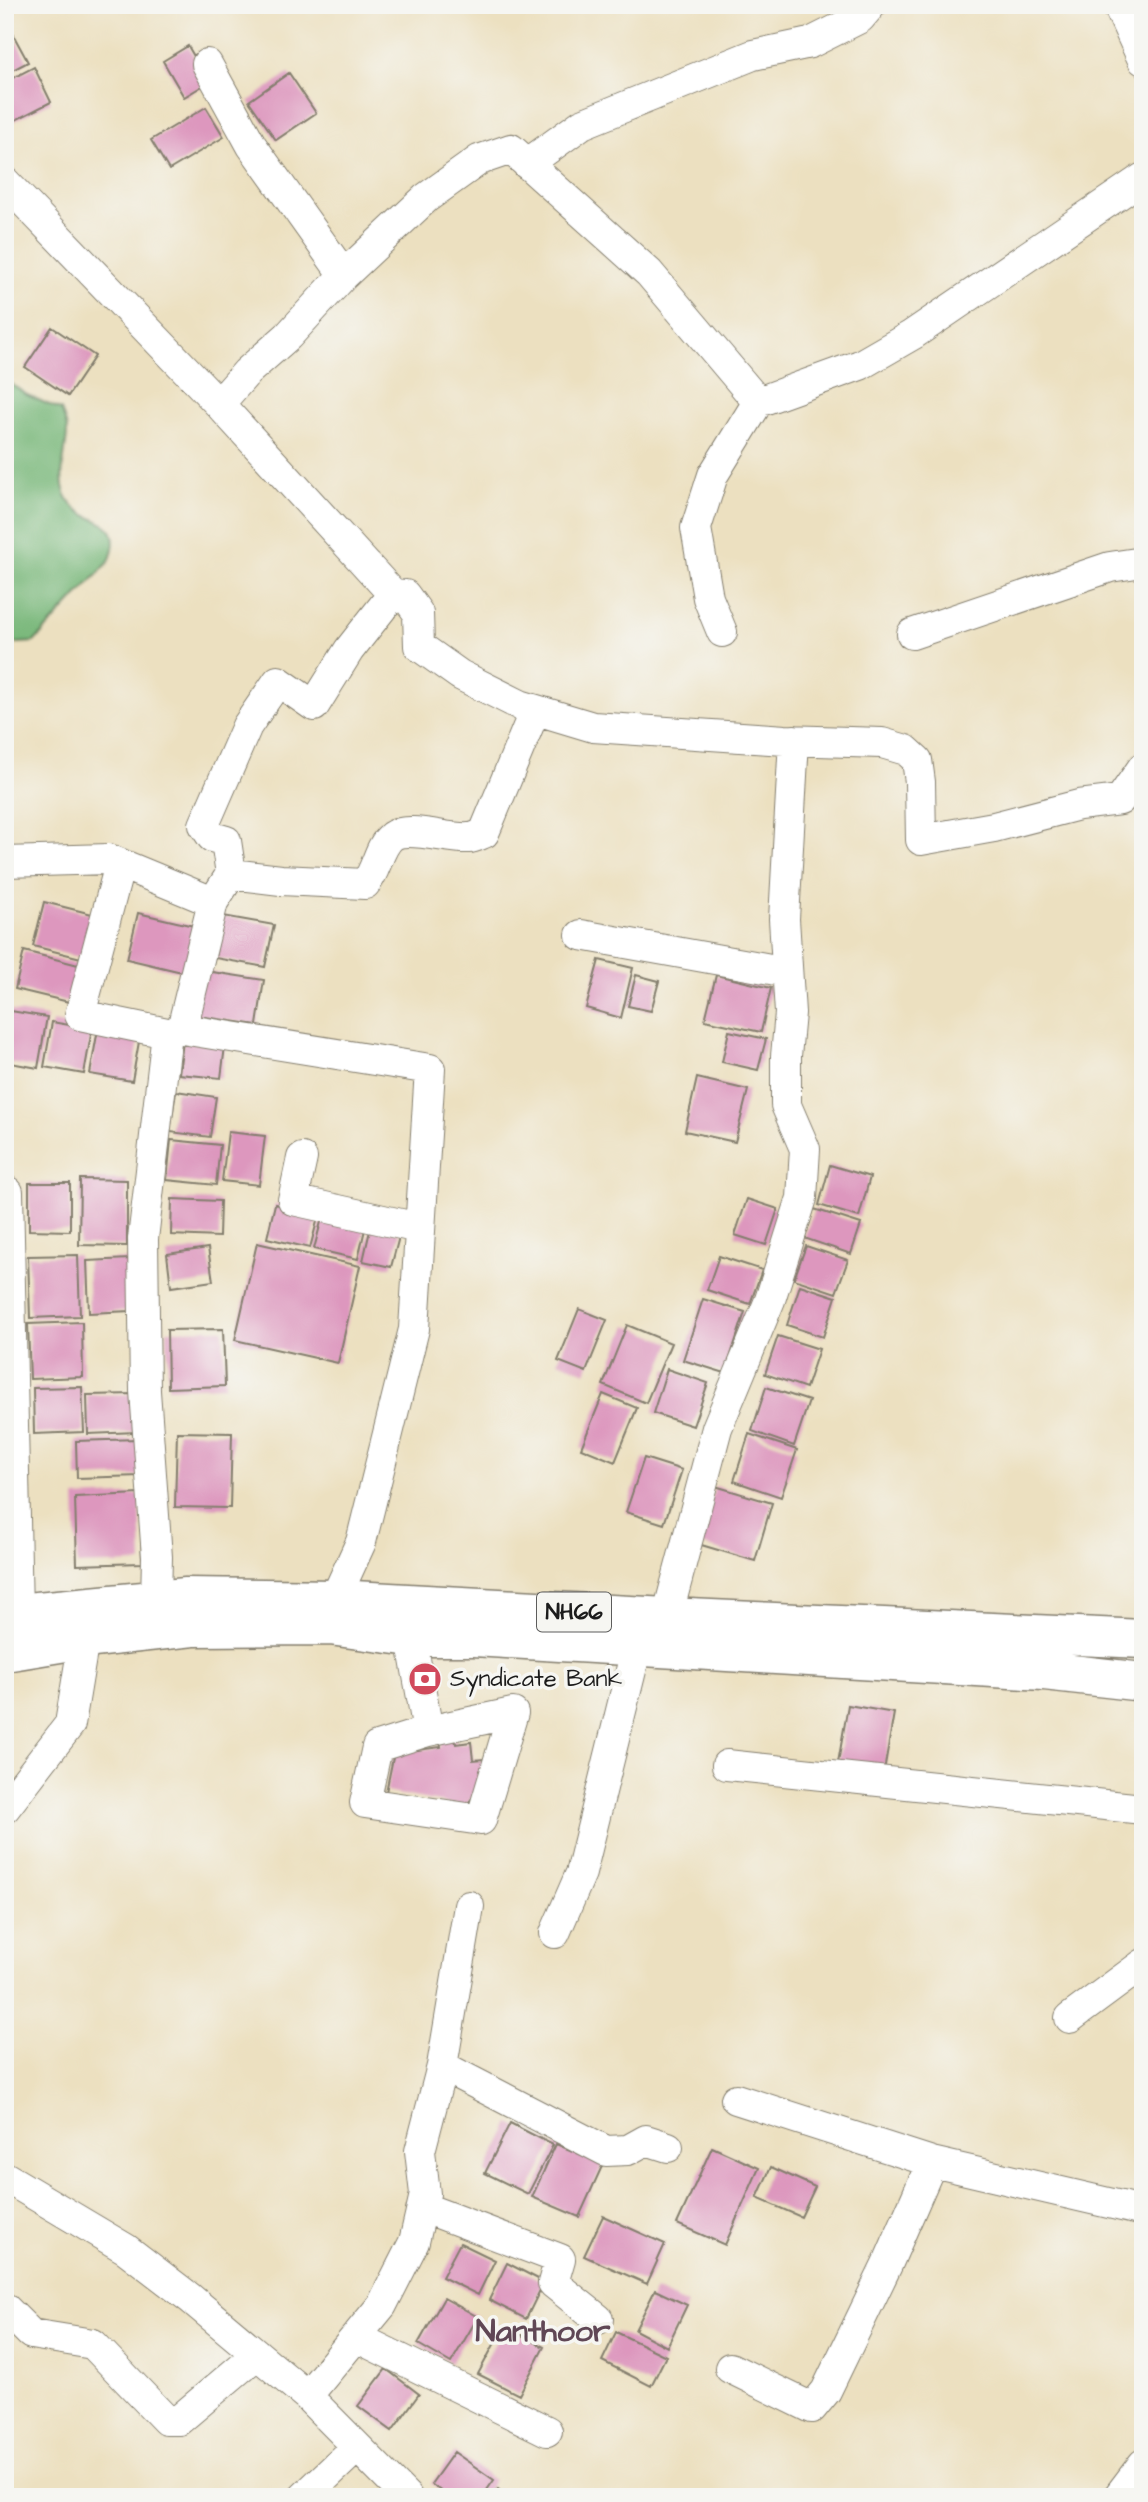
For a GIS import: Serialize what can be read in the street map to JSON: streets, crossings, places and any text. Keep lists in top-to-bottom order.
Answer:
{
  "streets": {
    "highway": ["NH66"]
  },
  "districts": ["Nanthoor"],
  "places": {
    "bank": ["Syndicate Bank"]
  }
}
